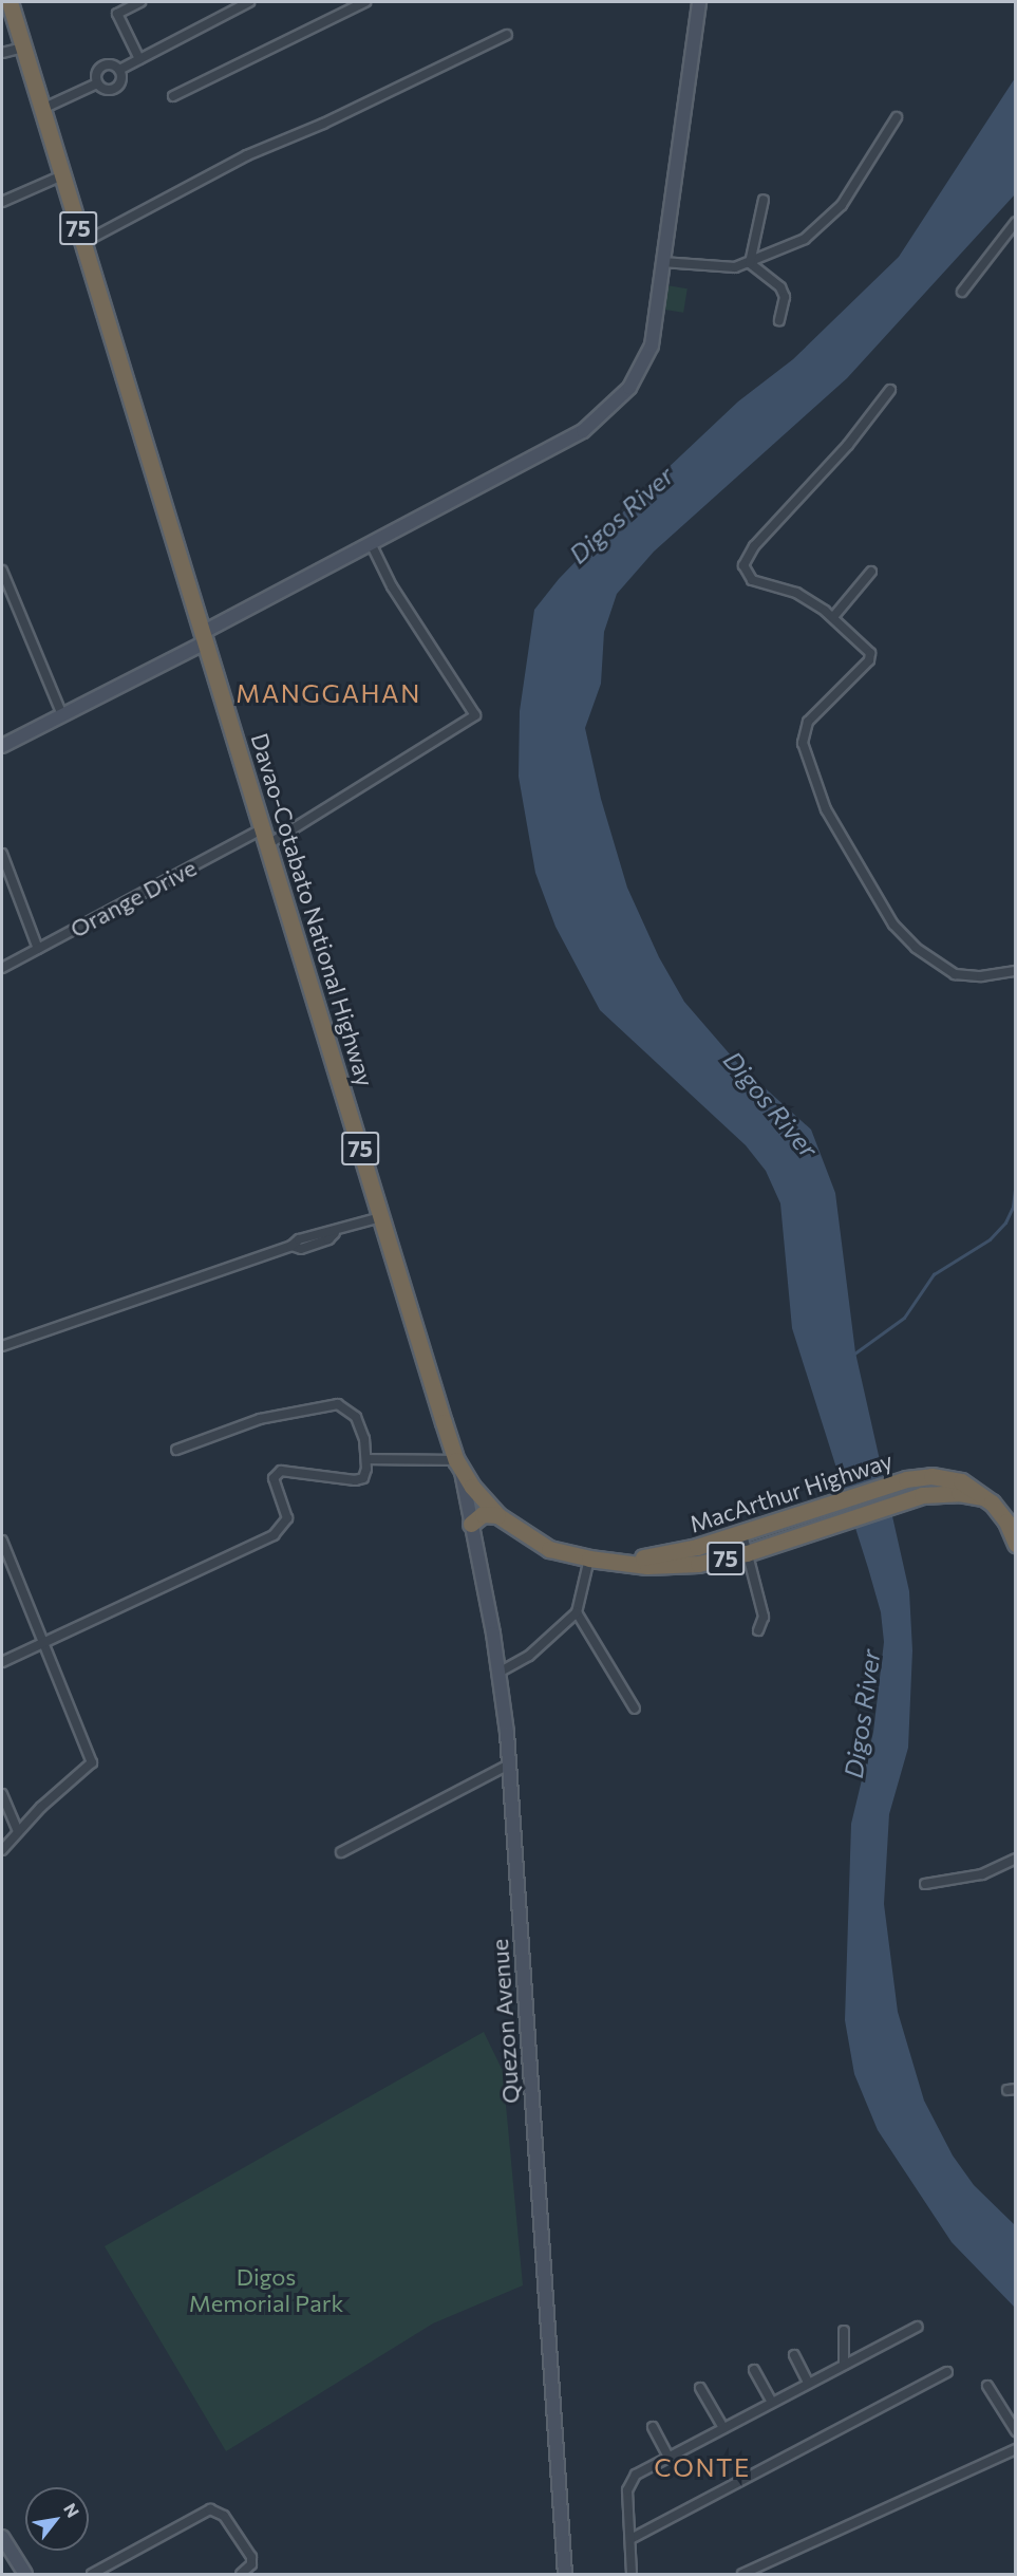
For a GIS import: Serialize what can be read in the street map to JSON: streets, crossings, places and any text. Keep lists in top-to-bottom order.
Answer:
{
  "streets": {
    "highway": ["75", "Davao-Cotabato National Highway", "MacArthur Highway"],
    "main road": ["Quezon Avenue"],
    "street": ["Orange Drive"]
  },
  "crossings": [
    ["Orange Drive", "Davao-Cotabato National Highway"],
    ["Davao-Cotabato National Highway", "MacArthur Highway"],
    ["Davao-Cotabato National Highway", "Quezon Avenue"],
    ["MacArthur Highway", "Quezon Avenue"]
  ],
  "districts": ["MANGGAHAN", "CONTE"],
  "water": ["Digos River"],
  "parks": ["Digos Memorial Park"],
  "north": "top right"
}
